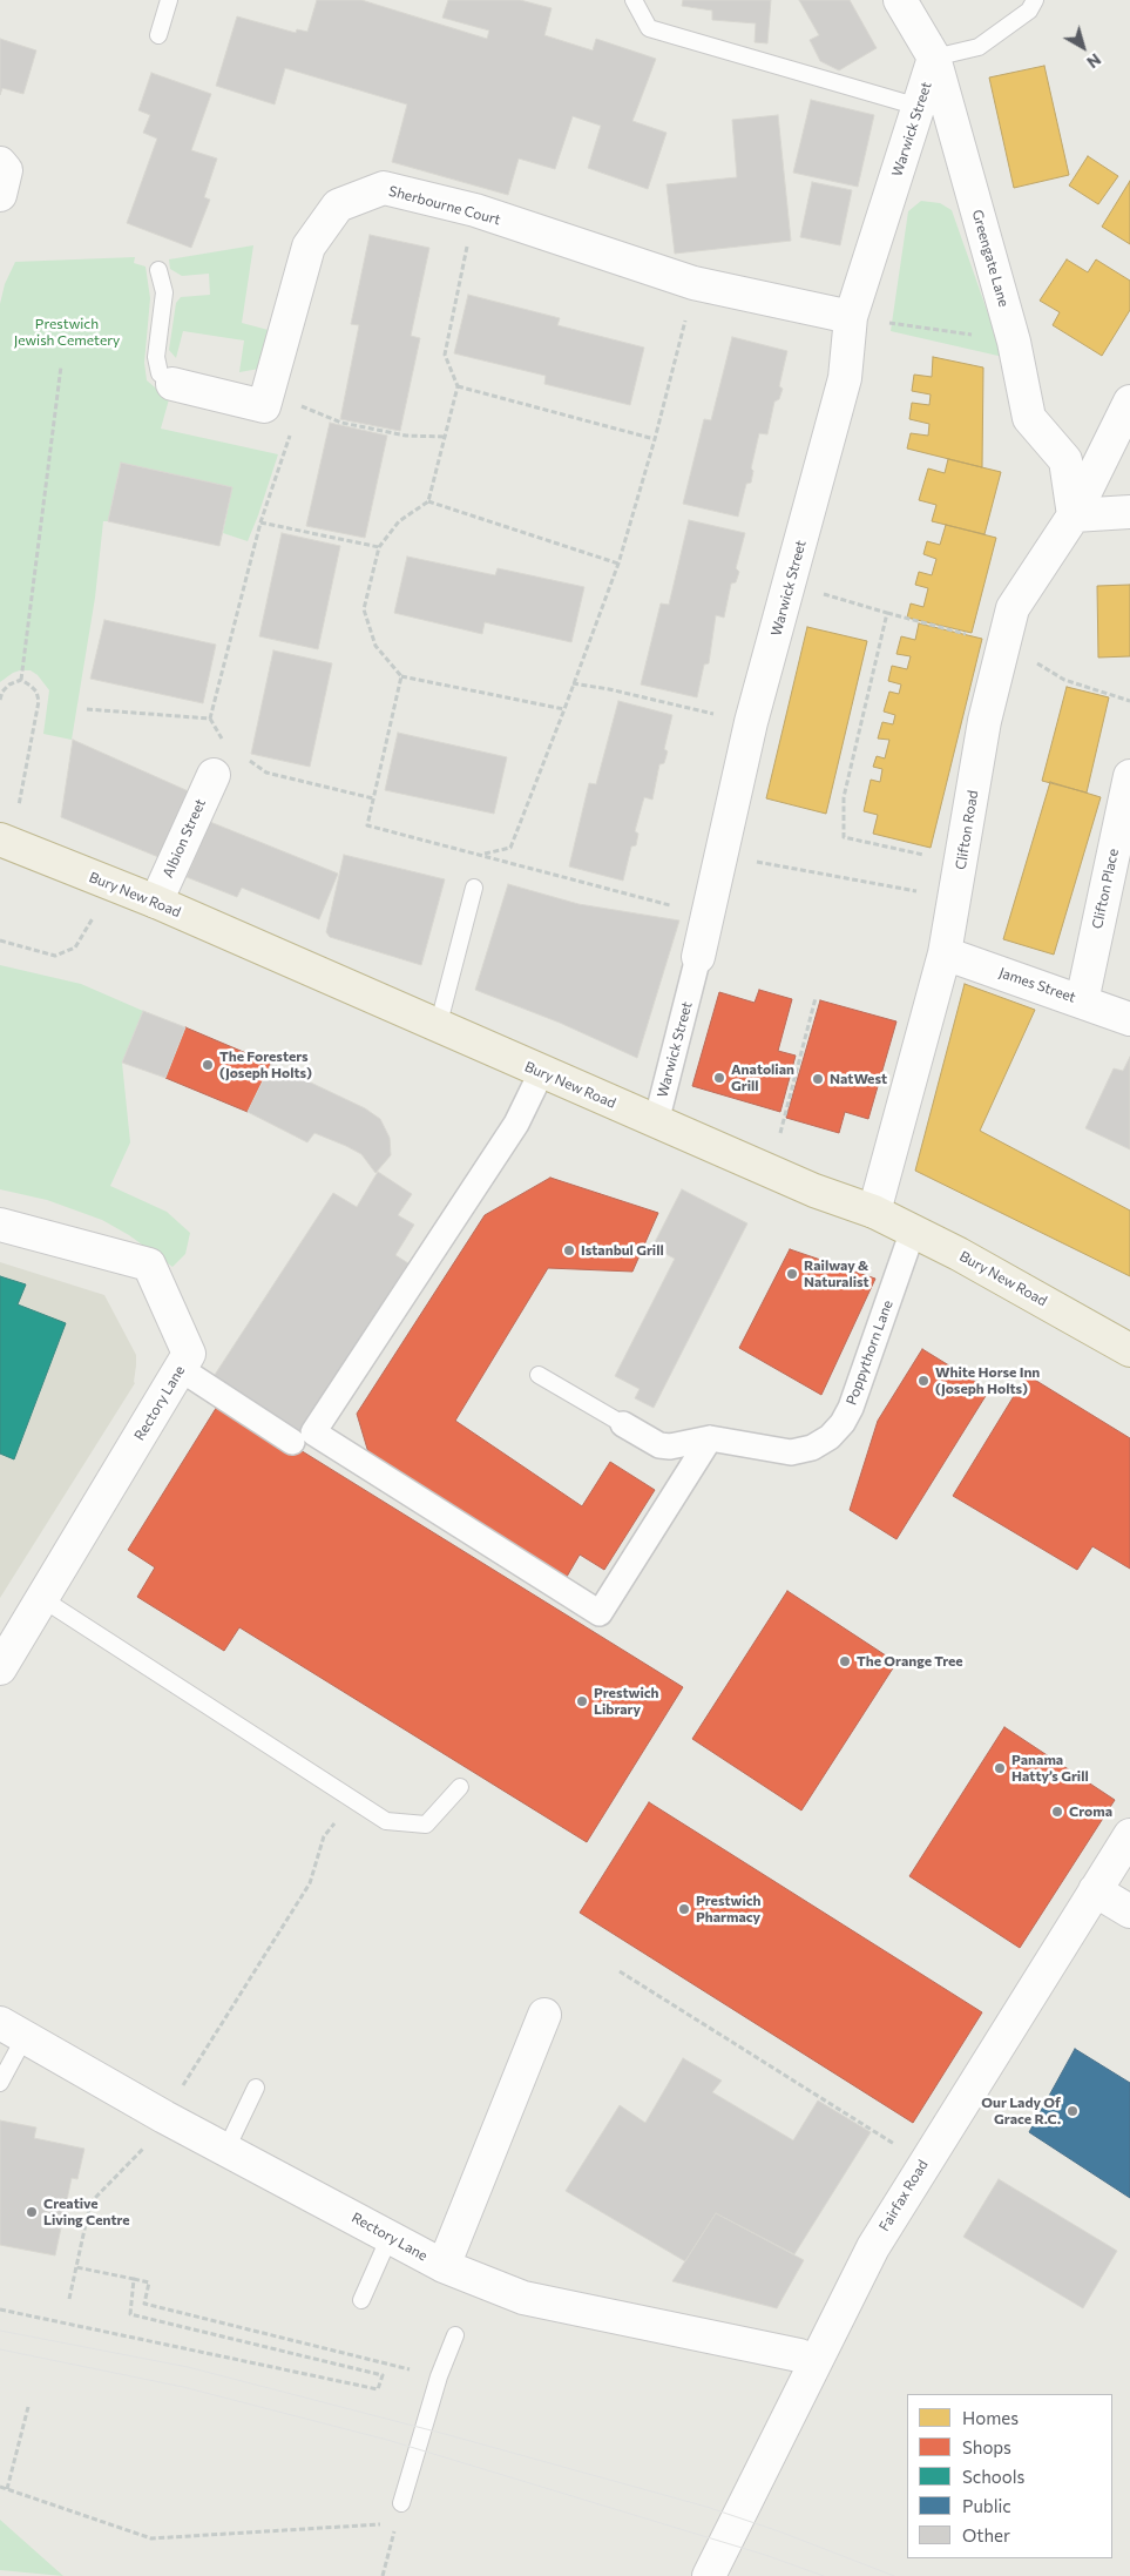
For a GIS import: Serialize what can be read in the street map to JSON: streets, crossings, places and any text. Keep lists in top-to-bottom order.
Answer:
{
  "streets": {
    "highway": ["Bury New Road"],
    "street": [
      "Warwick Street",
      "Sherbourne Court",
      "Greengate Lane",
      "Clifton Road",
      "Albion Street",
      "Clifton Place",
      "James Street",
      "Poppythorn Lane",
      "Rectory Lane",
      "Fairfax Road"
    ]
  },
  "crossings": [
    ["Warwick Street", "Sherbourne Court"],
    ["Warwick Street", "Greengate Lane"],
    ["Warwick Street", "Bury New Road"],
    ["Greengate Lane", "Clifton Road"],
    ["Clifton Road", "Bury New Road"],
    ["Clifton Road", "James Street"],
    ["Albion Street", "Bury New Road"],
    ["Clifton Place", "James Street"],
    ["Bury New Road", "Poppythorn Lane"],
    ["Rectory Lane", "Fairfax Road"]
  ],
  "parks": ["Prestwich Jewish Cemetery"],
  "places": [
    "The Foresters (Joseph Holts)",
    "Anatolian Grill",
    "NatWest",
    "Istanbul Grill",
    "Railway & Naturalist",
    "White Horse Inn (Joseph Holts)",
    "The Orange Tree",
    "Prestwich Library",
    "Panama Hatty’s Grill",
    "Croma",
    "Prestwich Pharmacy",
    "Our Lady Of Grace R.C.",
    "Creative Living Centre"
  ],
  "legend": [
    "Homes",
    "Shops",
    "Schools",
    "Public",
    "Other"
  ],
  "north": "bottom right"
}
